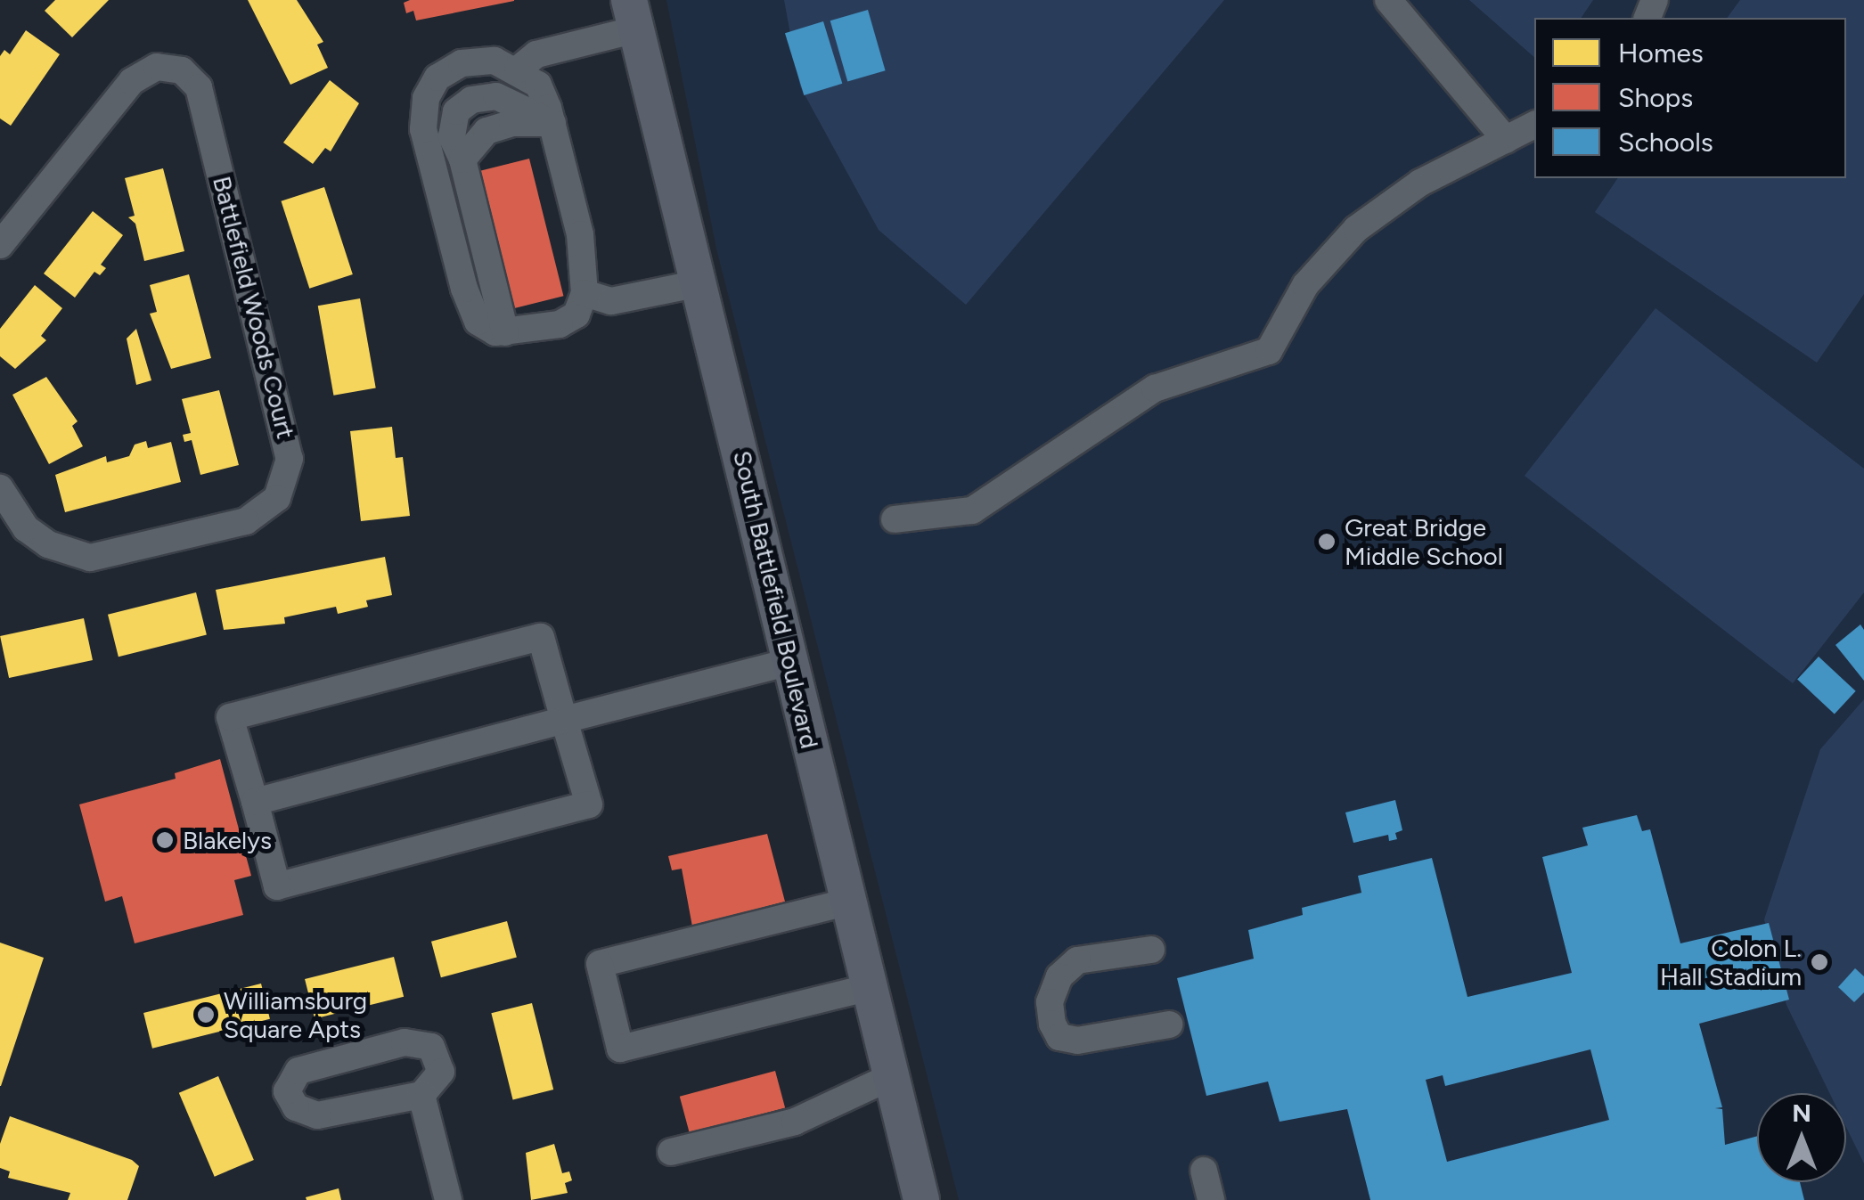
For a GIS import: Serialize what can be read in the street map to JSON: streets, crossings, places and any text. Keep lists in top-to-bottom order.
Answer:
{
  "streets": {
    "main road": ["South Battlefield Boulevard"],
    "street": ["Battlefield Woods Court"]
  },
  "places": [
    "Great Bridge Middle School",
    "Blakelys",
    "Colon L. Hall Stadium",
    "Williamsburg Square Apts"
  ],
  "legend": ["Homes", "Shops", "Schools"],
  "north": "top"
}
